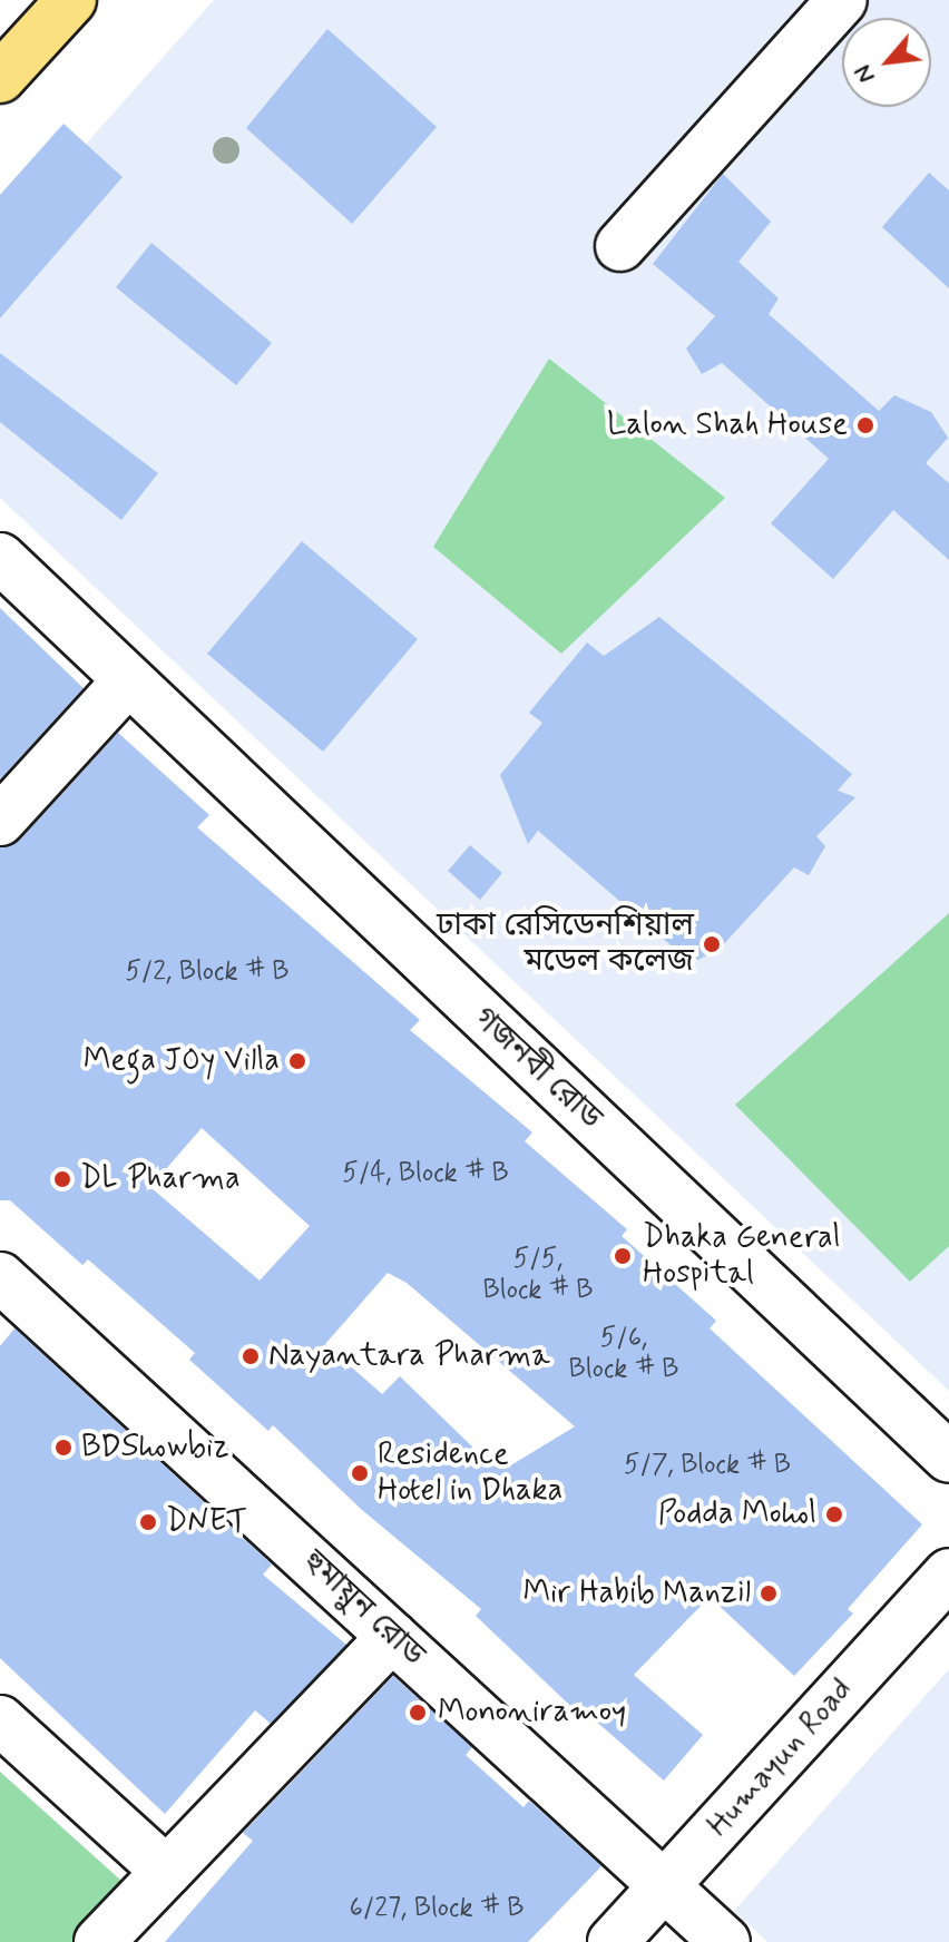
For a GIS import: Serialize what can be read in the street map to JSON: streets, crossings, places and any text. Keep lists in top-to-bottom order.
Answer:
{
  "streets": {
    "street": ["গজনবী রোড", "হুমায়ুন রোড", "Humayun Road"]
  },
  "crossings": [
    ["হুমায়ুন রোড", "Humayun Road"]
  ],
  "places": [
    "Lalon Shah House",
    "ঢাকা রেসিডেনশিয়াল মডেল কলেজ",
    "Mega JOy Villa",
    "DL Pharma",
    "Dhaka General Hospital",
    "Nayantara Pharma",
    "BDShowbiz",
    "Residence Hotel in Dhaka",
    "Podda Mohol",
    "DNET",
    "Mir Habib Manzil",
    "Mononiramoy"
  ],
  "house_numbers": [
    "5/2, Block # B",
    "5/4, Block # B",
    "5/5, Block # B",
    "5/6, Block # B",
    "5/7, Block # B",
    "6/27, Block # B"
  ],
  "north": "bottom left"
}
